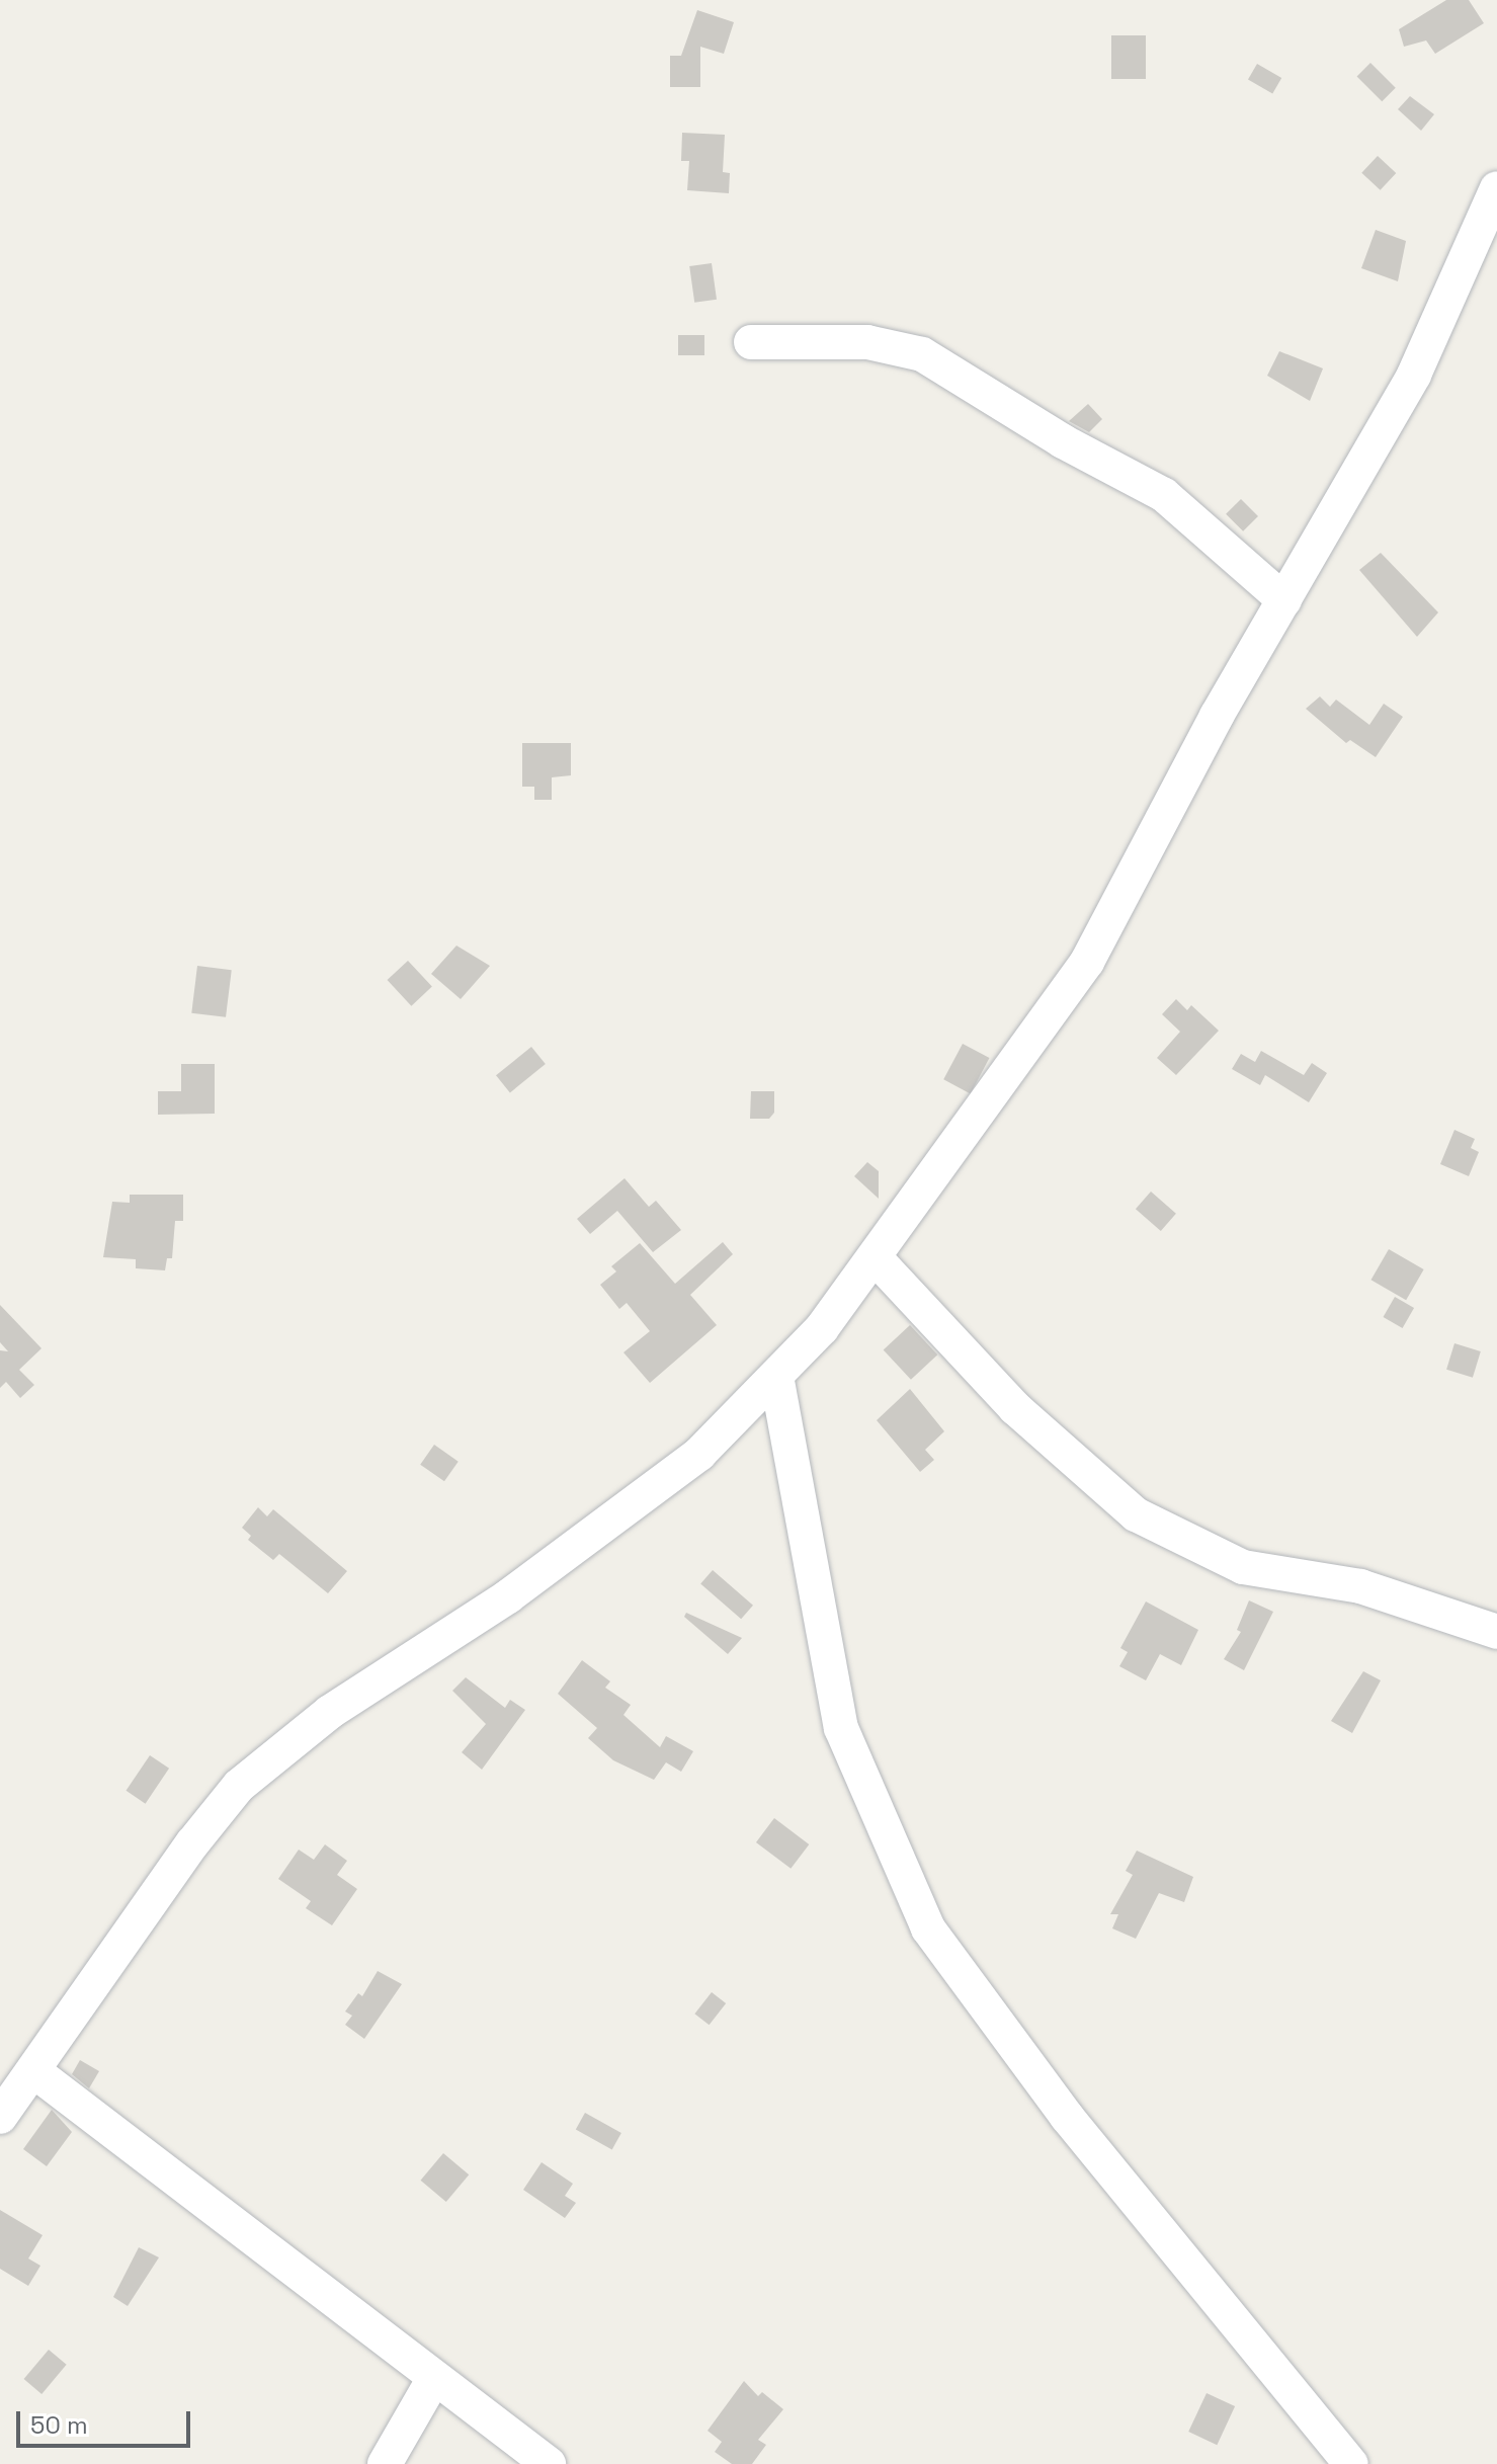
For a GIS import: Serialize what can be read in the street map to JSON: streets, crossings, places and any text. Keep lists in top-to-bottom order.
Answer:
{
  "scale_bar": "50 m"
}
